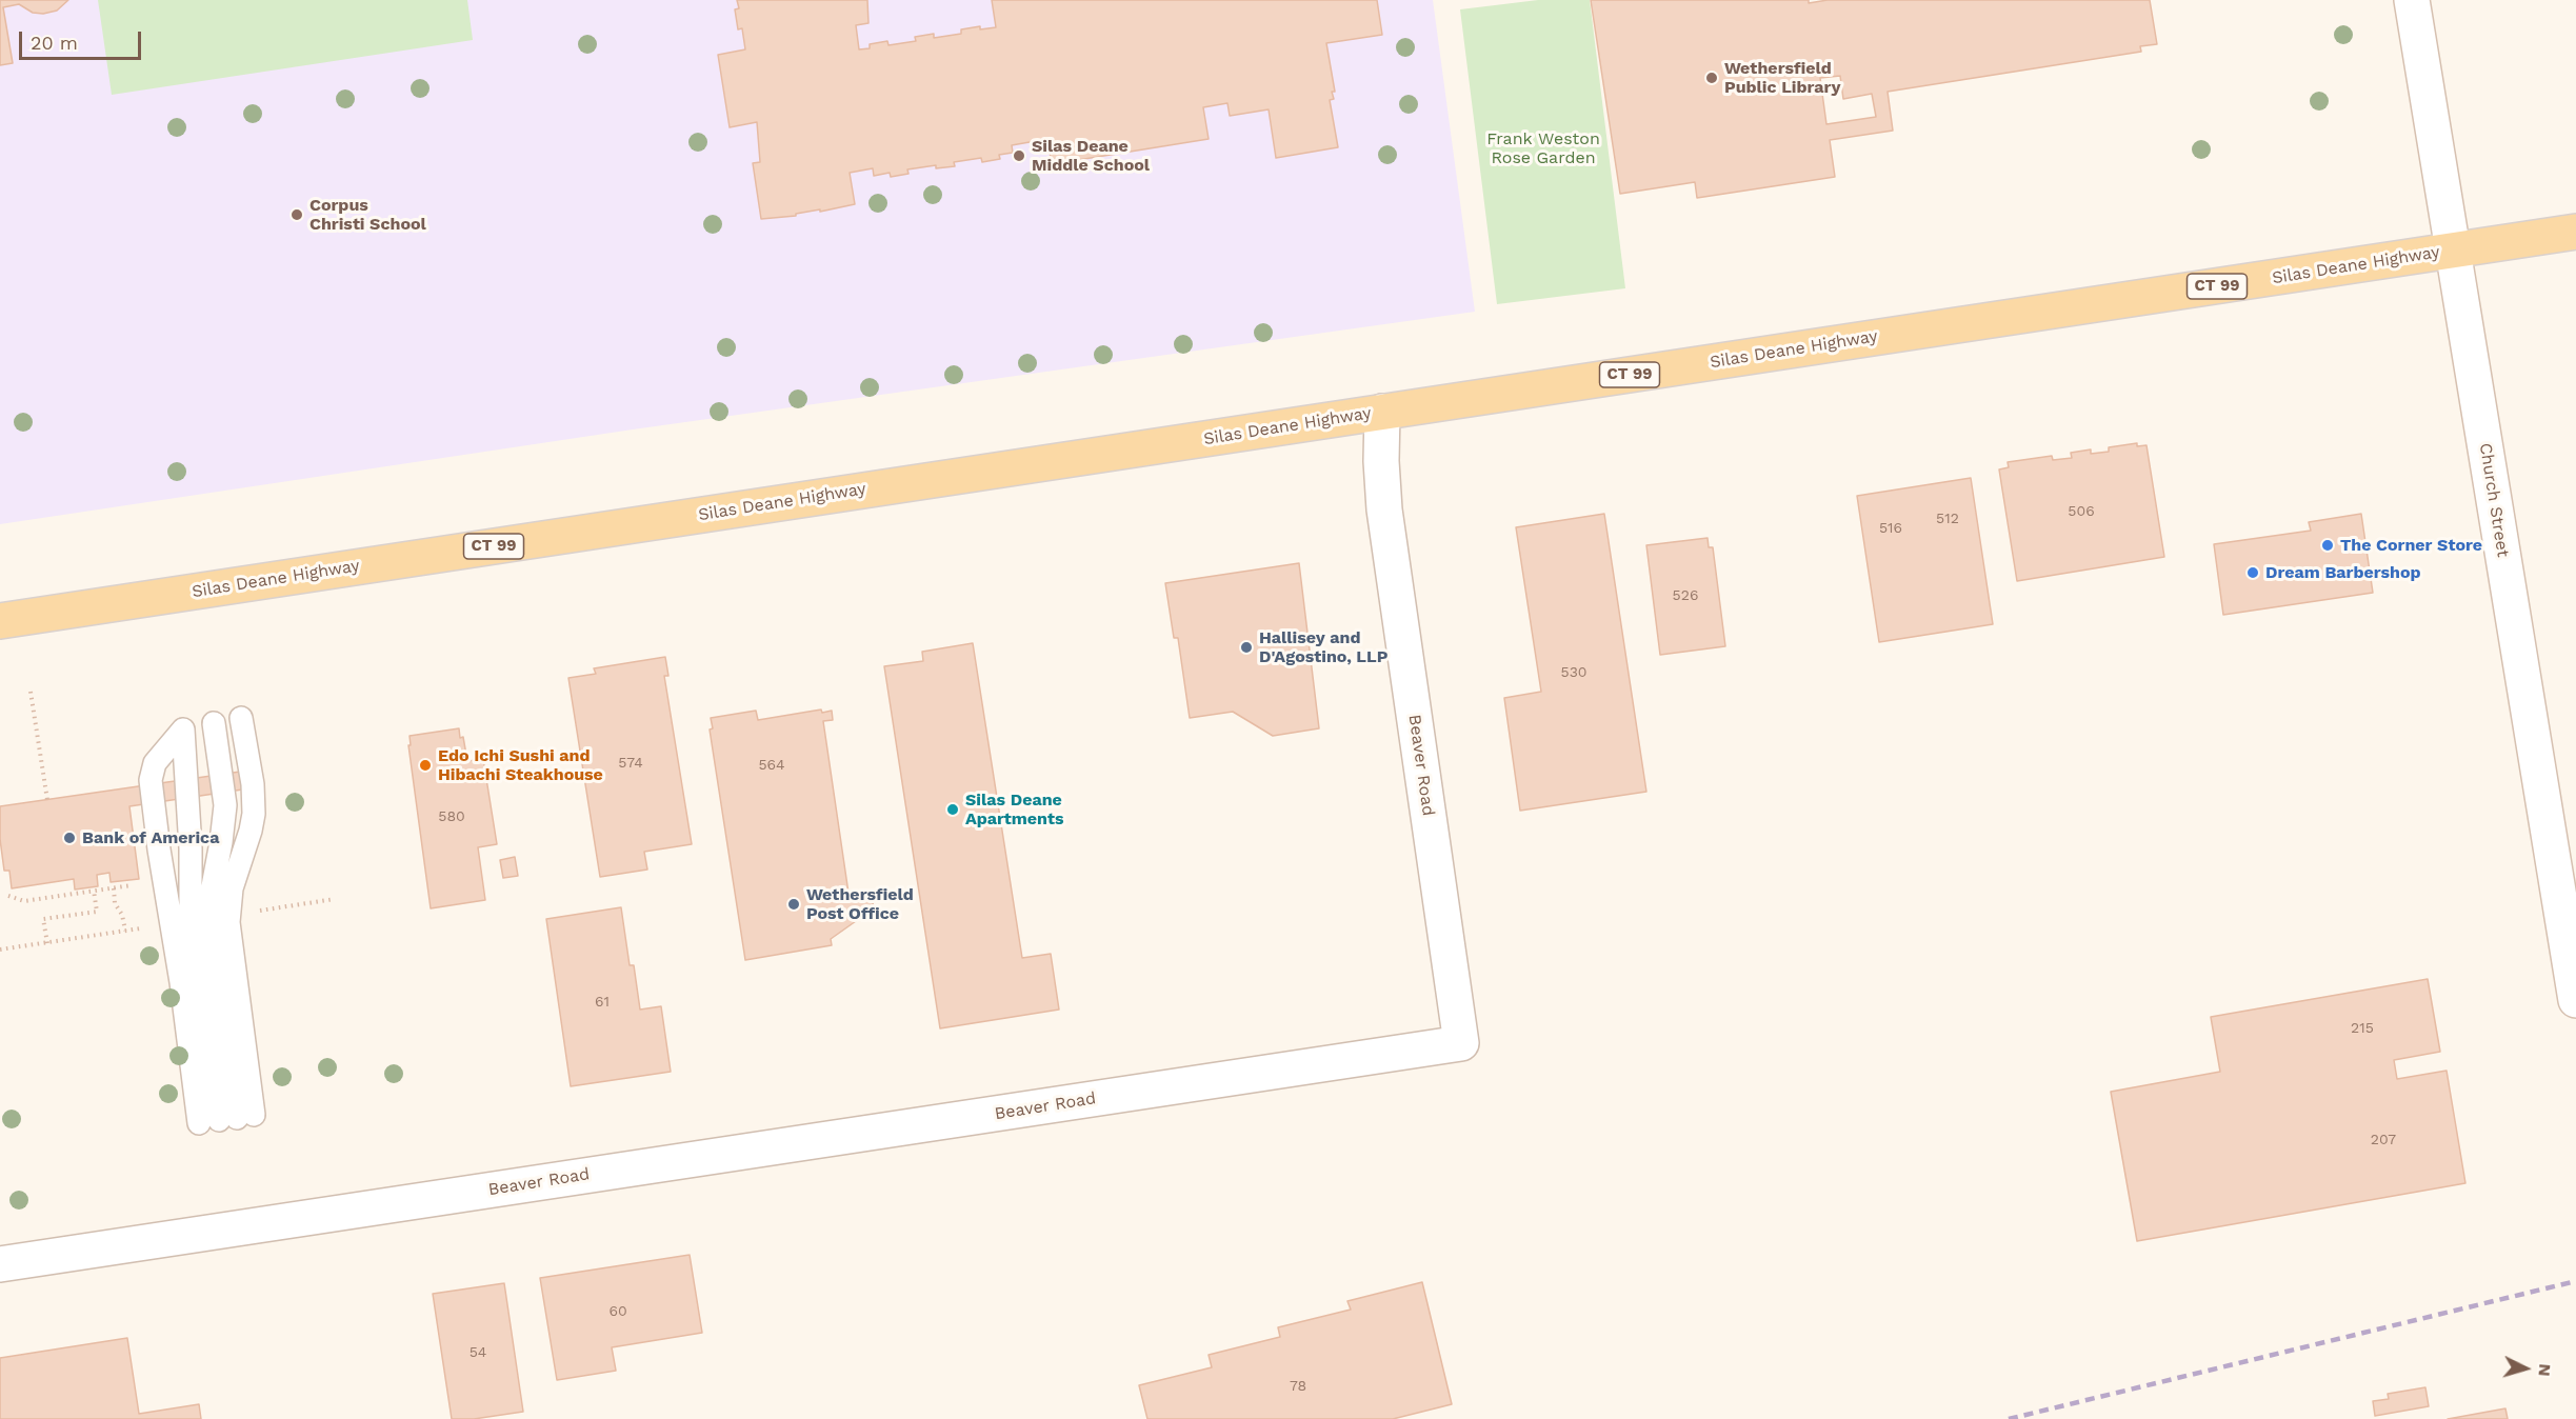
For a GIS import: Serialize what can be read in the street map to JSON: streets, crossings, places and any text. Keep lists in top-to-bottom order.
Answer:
{
  "streets": {
    "main road": ["Silas Deane Highway", "CT 99"],
    "street": ["Church Street", "Beaver Road"]
  },
  "crossings": [
    ["Silas Deane Highway", "Church Street"],
    ["Silas Deane Highway", "Beaver Road"]
  ],
  "parks": ["Frank Weston Rose Garden"],
  "places": [
    "Wethersfield Public Library",
    "Silas Deane Middle School",
    "Corpus Christi School",
    "The Corner Store",
    "Dream Barbershop",
    "Hallisey and D'Agostino, LLP",
    "Edo Ichi Sushi and Hibachi Steakhouse",
    "Silas Deane Apartments",
    "Bank of America",
    "Wethersfield Post Office"
  ],
  "house_numbers": [
    "506",
    "512",
    "516",
    "526",
    "530",
    "574",
    "564",
    "580",
    "61",
    "215",
    "207",
    "60",
    "54",
    "78"
  ],
  "scale_bar": "20 m",
  "north": "right"
}
